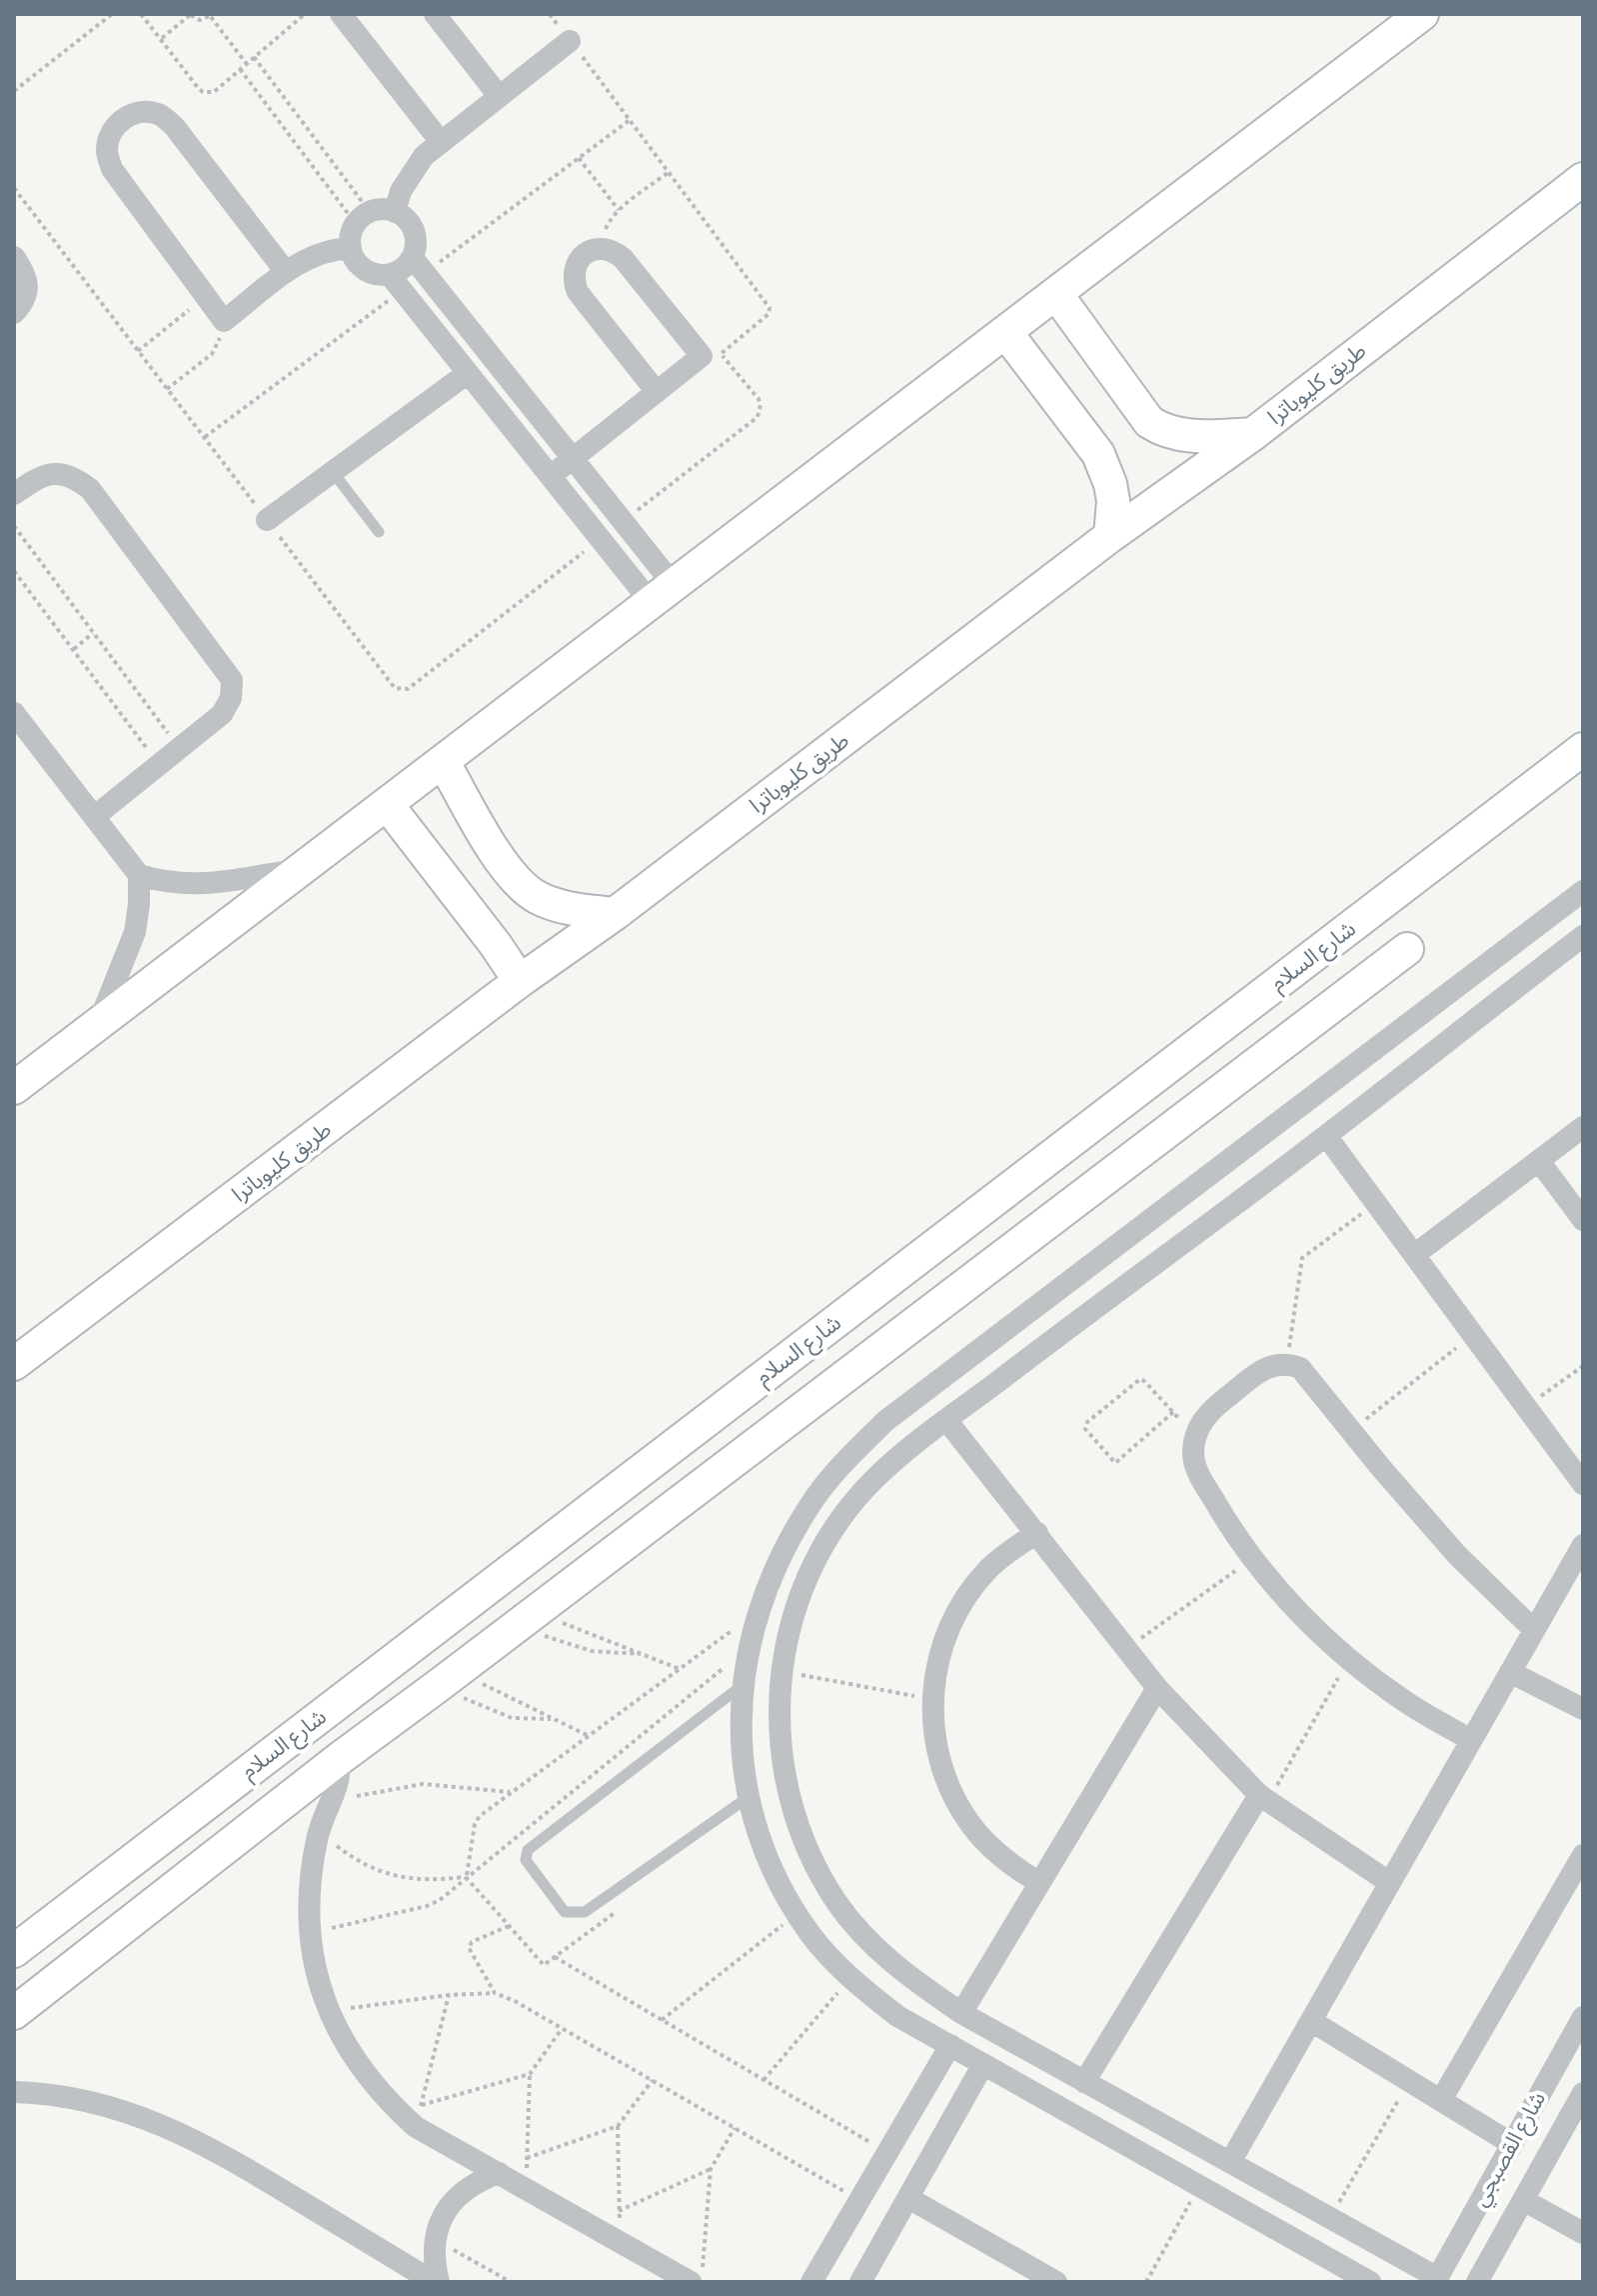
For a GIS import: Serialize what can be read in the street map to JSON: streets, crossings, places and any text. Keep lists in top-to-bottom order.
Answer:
{
  "streets": {
    "main road": ["طريق كليوباترا", "شارع السلام"],
    "street": ["شارع القصبجي"]
  }
}
